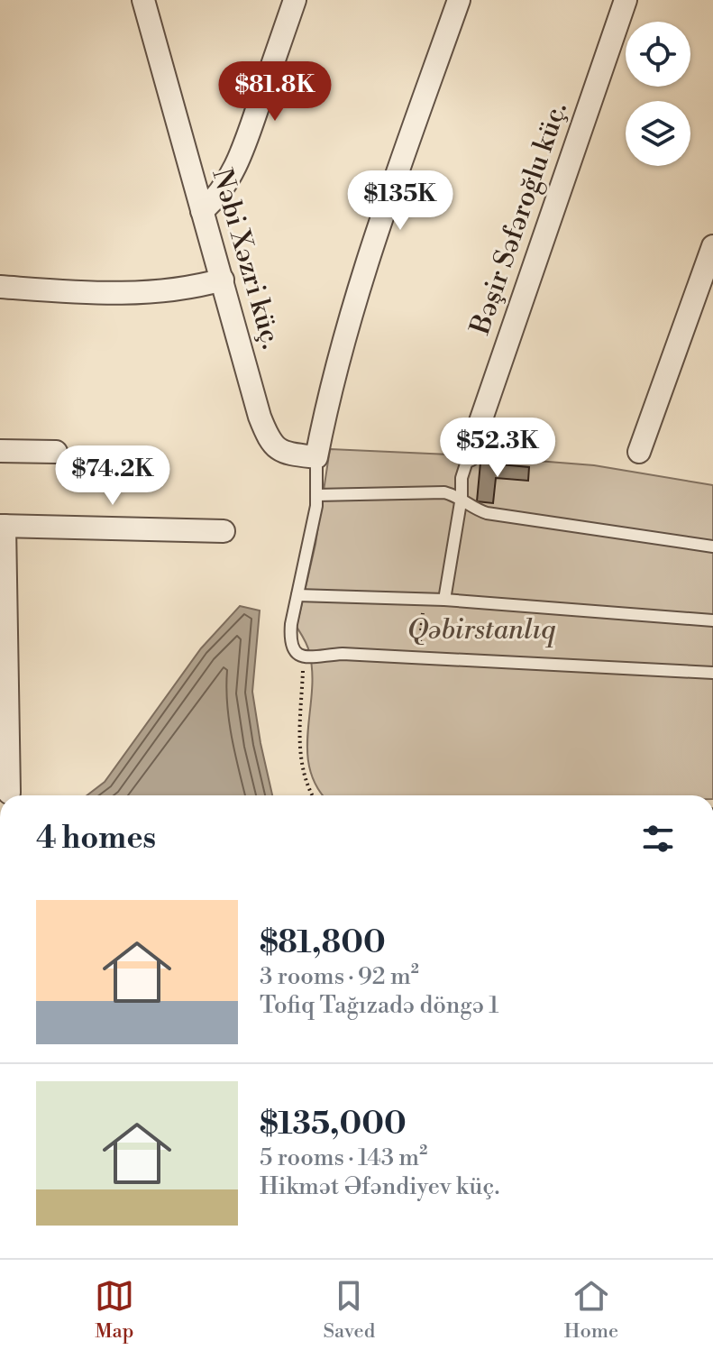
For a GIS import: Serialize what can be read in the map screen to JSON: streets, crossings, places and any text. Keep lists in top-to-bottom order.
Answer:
{
  "streets": {
    "street": ["Bəşir Səfəroğlu küç.", "Nəbi Xəzri küç."]
  },
  "parks": ["Qəbirstanlıq"],
  "page": {
    "price": [
      "$81.8K",
      "$135K",
      "$52.3K",
      "$74.2K"
    ],
    "heading": "4 homes",
    "list": [
      {
        "name": "$81,800",
        "note": "3 rooms · 92 m² · Tofiq Tağızadə döngə 1"
      },
      {
        "name": "$135,000",
        "note": "5 rooms · 143 m² · Hikmət Əfəndiyev küç."
      }
    ],
    "tabs": ["Map", "Saved", "Home"]
  }
}
